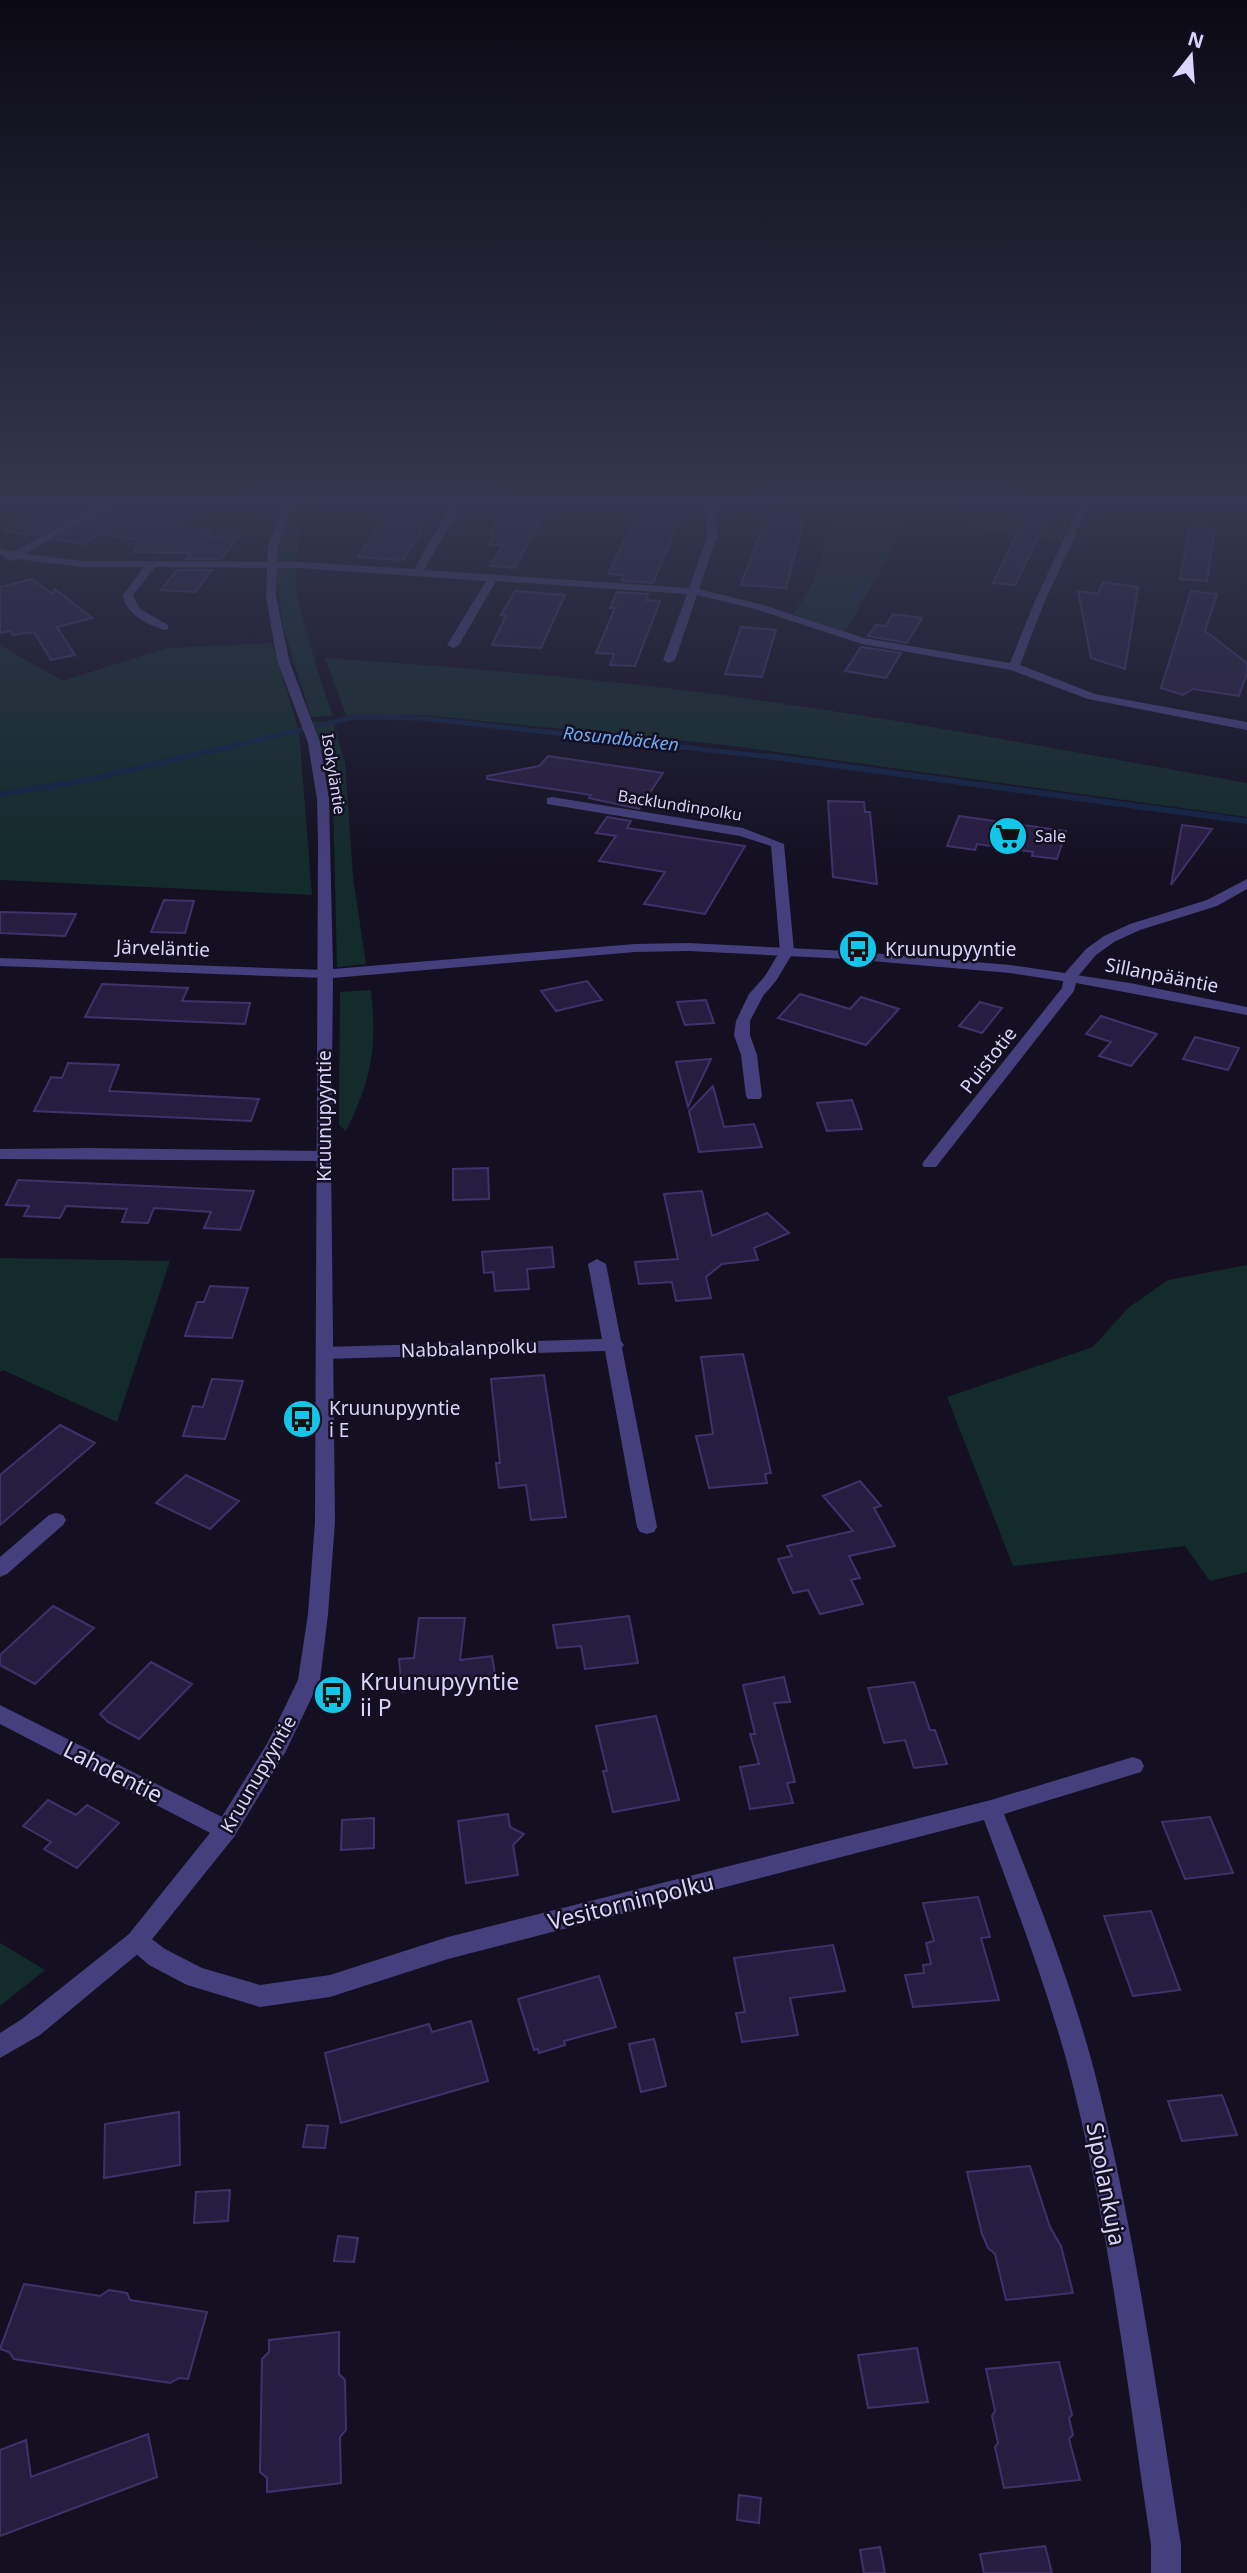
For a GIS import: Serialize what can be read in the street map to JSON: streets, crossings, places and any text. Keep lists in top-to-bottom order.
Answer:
{
  "streets": {
    "street": [
      "Isokyläntie",
      "Backlundinpolku",
      "Järveläntie",
      "Sillanpääntie",
      "Puistotie",
      "Kruunupyyntie",
      "Nabbalanpolku",
      "Lahdentie",
      "Vesitorninpolku",
      "Sipolankuja"
    ]
  },
  "crossings": [
    ["Isokyläntie", "Järveläntie"],
    ["Isokyläntie", "Kruunupyyntie"],
    ["Järveläntie", "Kruunupyyntie"],
    ["Sillanpääntie", "Puistotie"],
    ["Kruunupyyntie", "Nabbalanpolku"],
    ["Kruunupyyntie", "Lahdentie"],
    ["Kruunupyyntie", "Vesitorninpolku"],
    ["Vesitorninpolku", "Sipolankuja"]
  ],
  "water": ["Rosundbäcken"],
  "places": {
    "supermarket": ["Sale"],
    "bus stop": ["Kruunupyyntie", "Kruunupyyntie i E", "Kruunupyyntie ii P"]
  },
  "north": "top"
}
